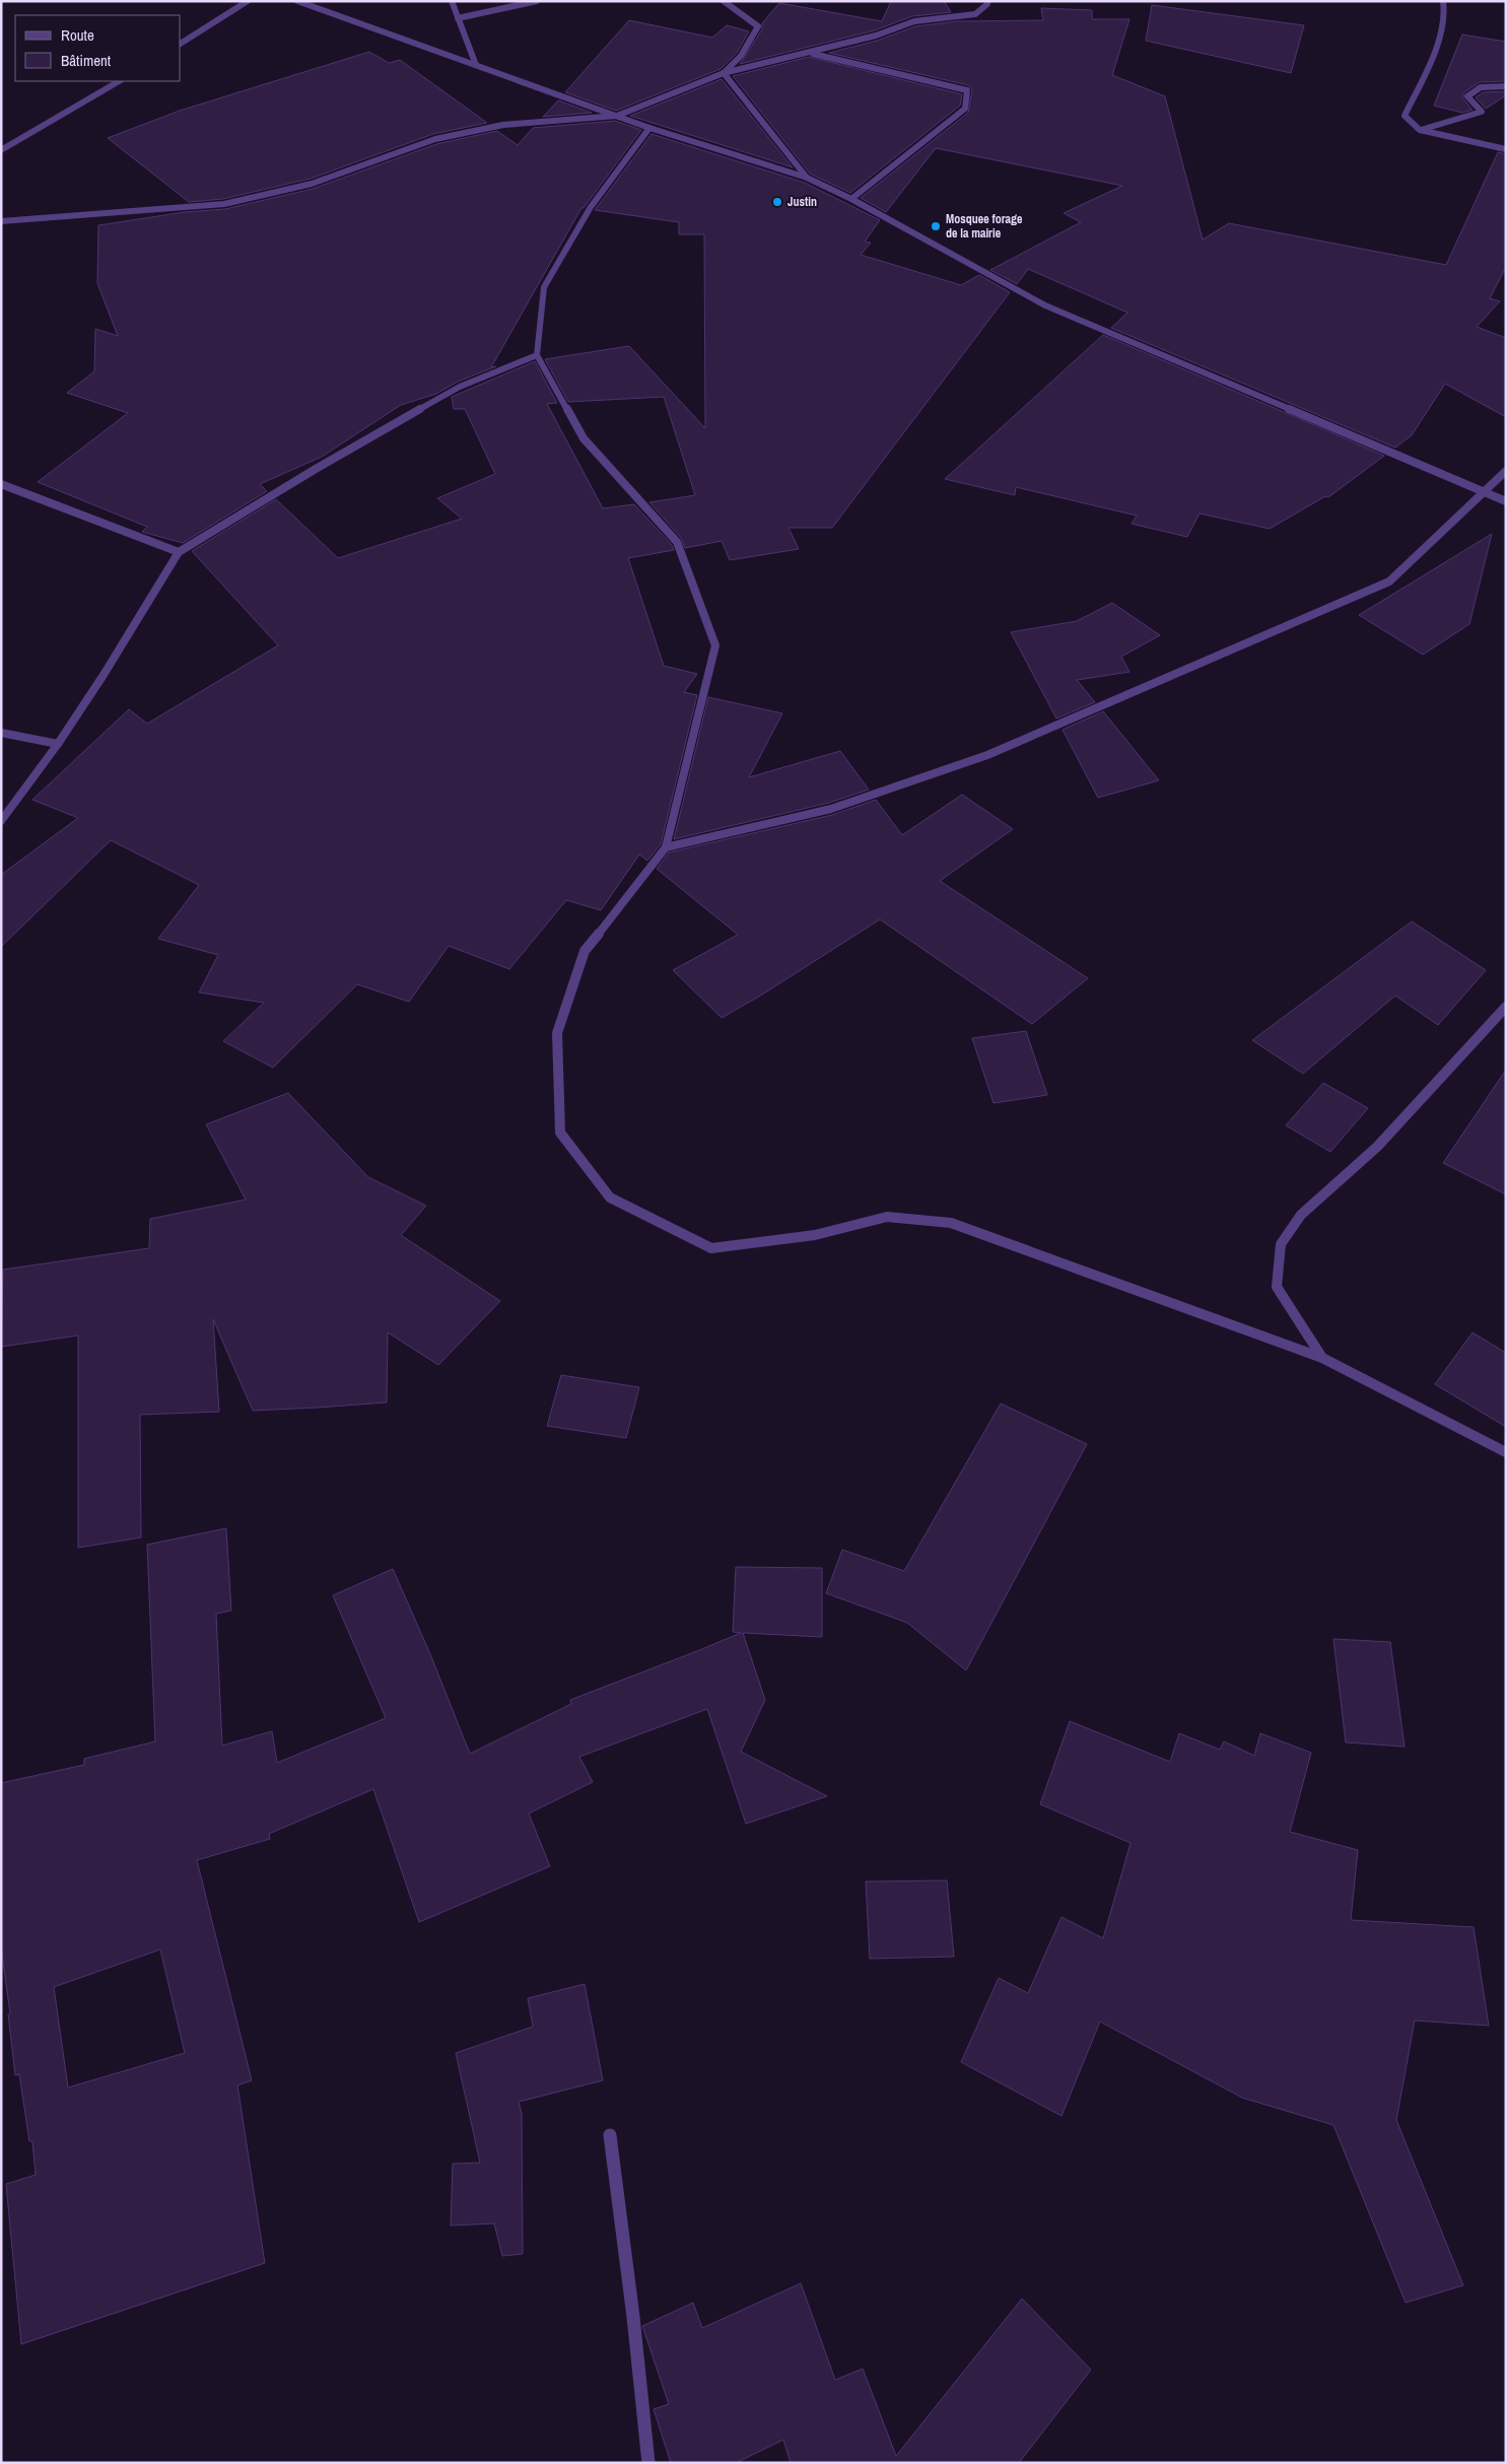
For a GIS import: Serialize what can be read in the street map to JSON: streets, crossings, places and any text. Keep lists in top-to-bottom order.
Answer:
{
  "places": ["Justin", "Mosquee forage de la mairie"],
  "legend": ["Route", "Bâtiment"]
}
